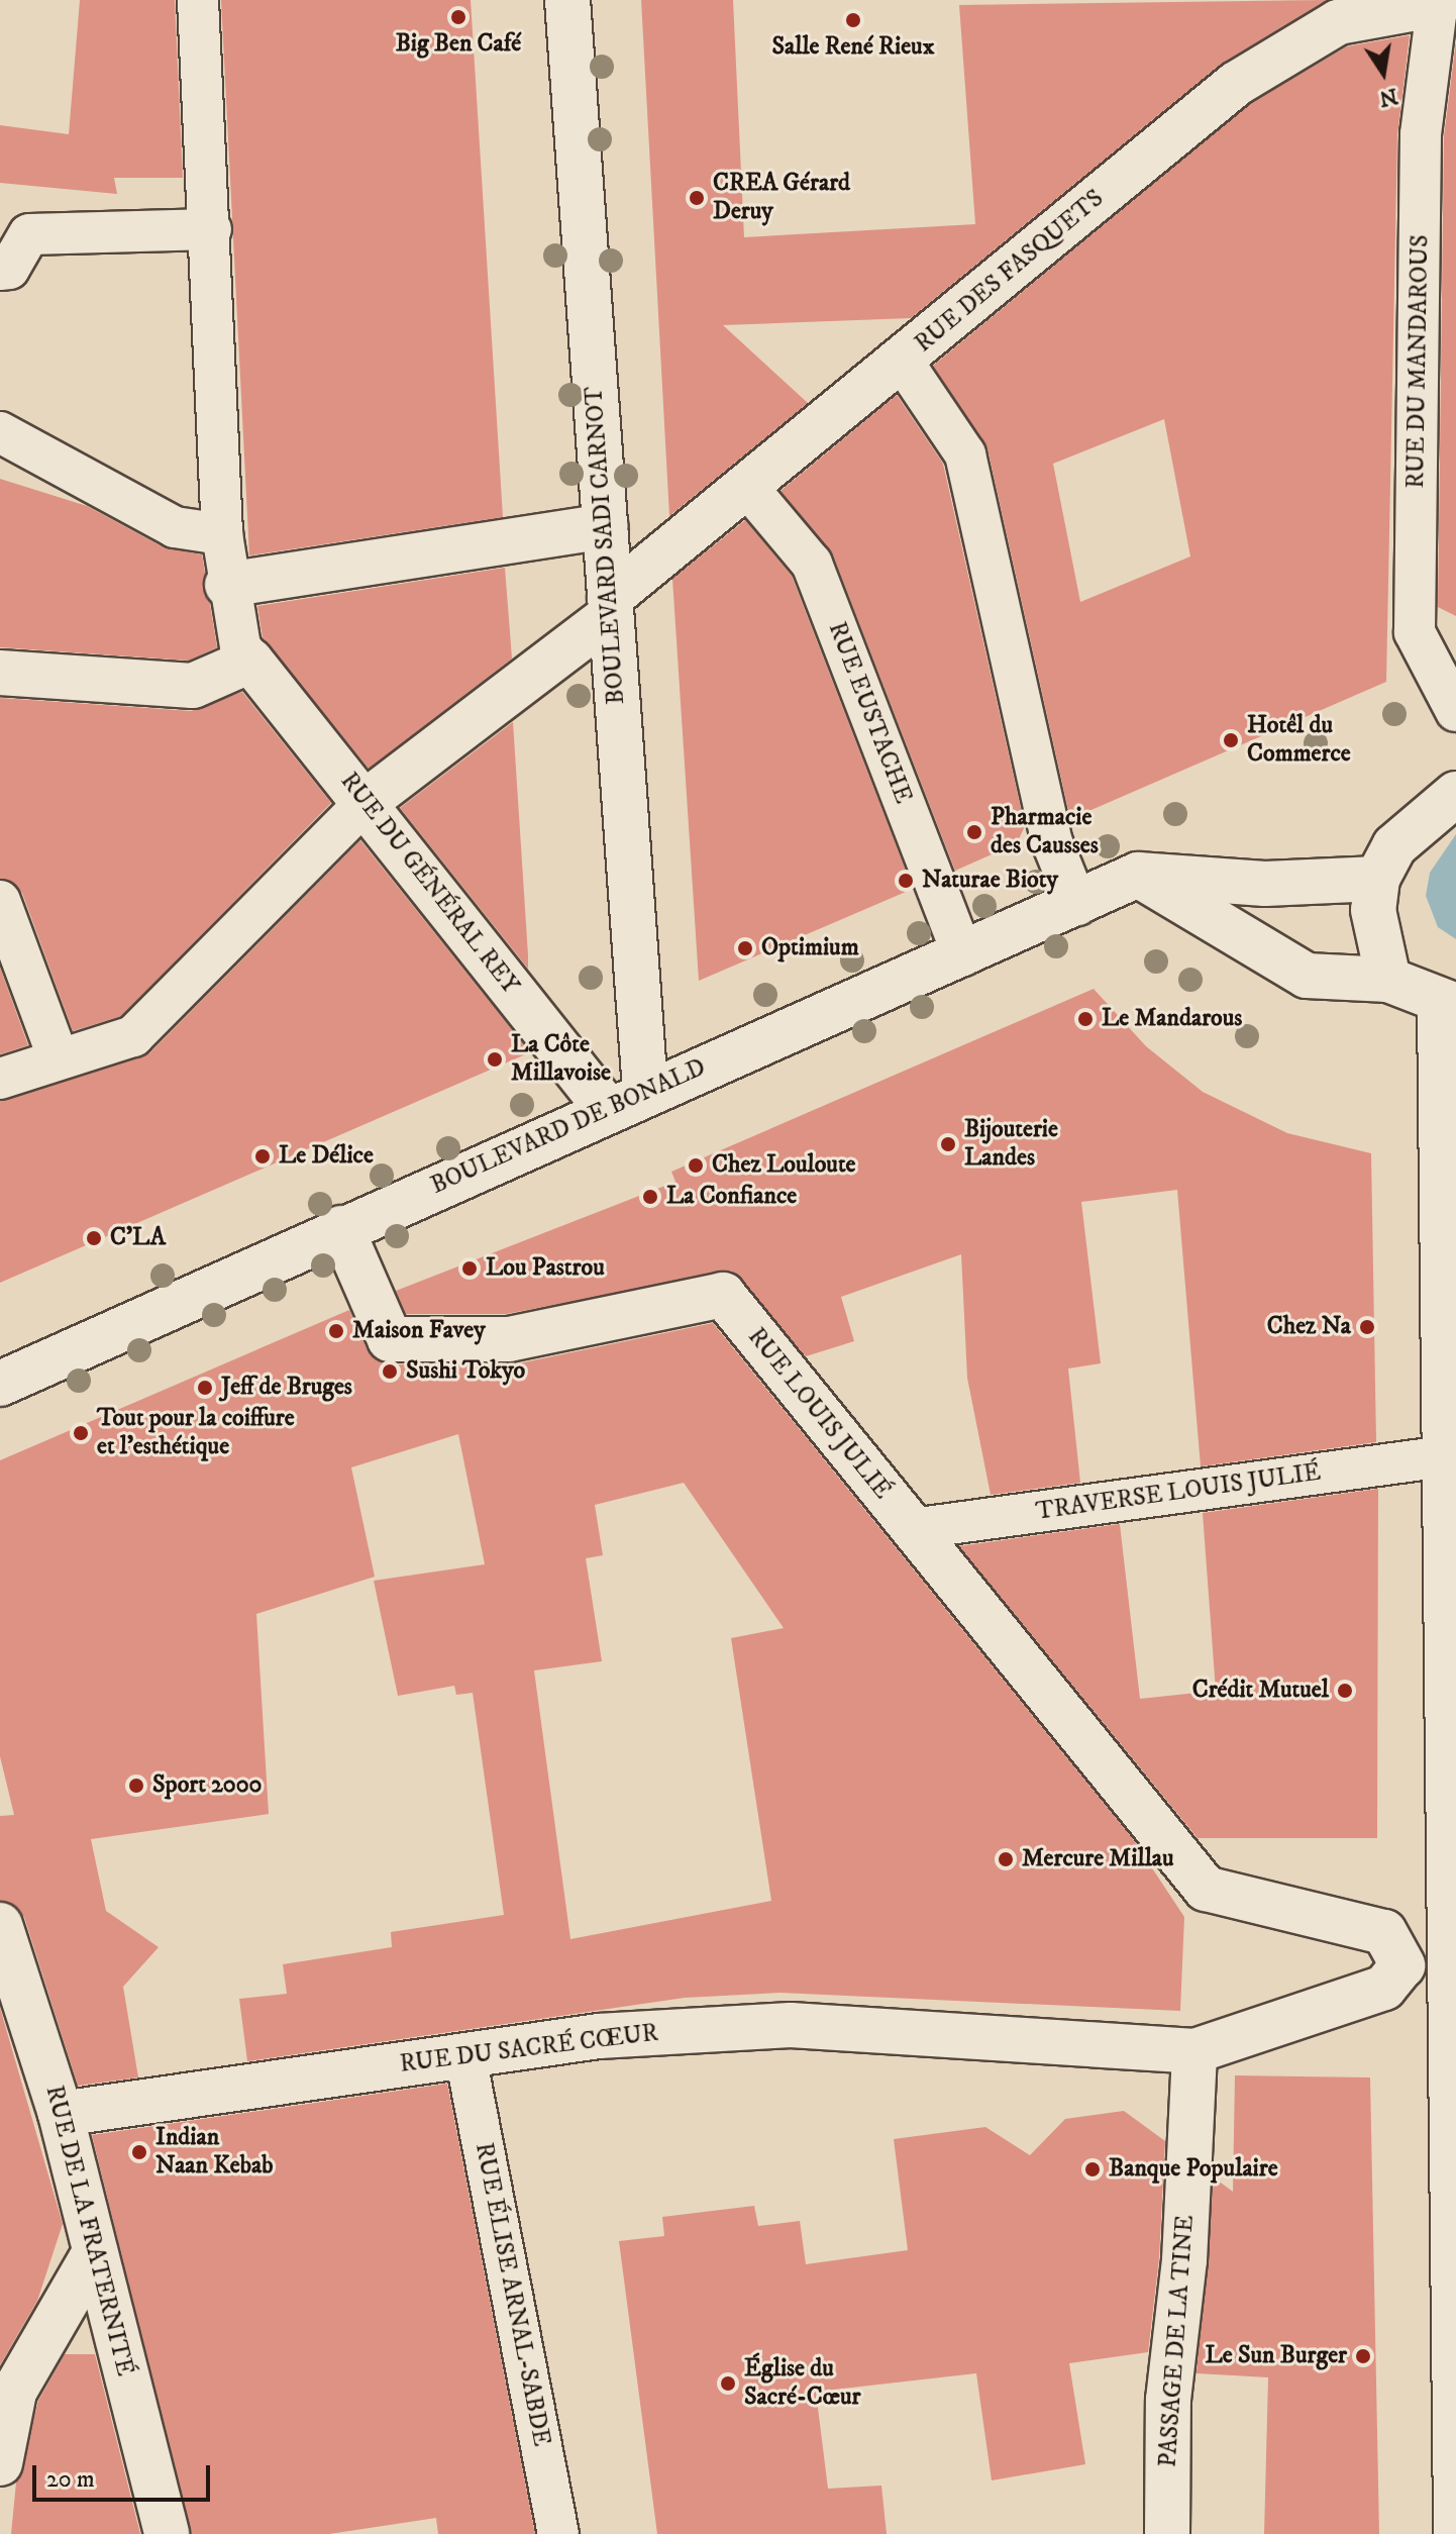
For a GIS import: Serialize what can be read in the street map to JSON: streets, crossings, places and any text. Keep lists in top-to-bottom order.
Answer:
{
  "streets": {
    "street": [
      "RUE DES FASQUETS",
      "RUE DU MANDAROUS",
      "BOULEVARD SADI CARNOT",
      "RUE EUSTACHE",
      "RUE DU GÉNÉRAL REY",
      "BOULEVARD DE BONALD",
      "RUE LOUIS JULIÉ",
      "TRAVERSE LOUIS JULIÉ",
      "RUE DU SACRÉ CŒUR",
      "RUE DE LA FRATERNITÉ",
      "RUE ÉLISE ARNAL-SABDE",
      "PASSAGE DE LA TINE"
    ]
  },
  "crossings": [
    ["RUE DES FASQUETS", "RUE DU MANDAROUS"],
    ["RUE DES FASQUETS", "BOULEVARD SADI CARNOT"],
    ["RUE DES FASQUETS", "RUE EUSTACHE"],
    ["RUE DES FASQUETS", "RUE DU GÉNÉRAL REY"],
    ["BOULEVARD SADI CARNOT", "RUE DU GÉNÉRAL REY"],
    ["BOULEVARD SADI CARNOT", "BOULEVARD DE BONALD"],
    ["RUE EUSTACHE", "BOULEVARD DE BONALD"],
    ["RUE DU GÉNÉRAL REY", "BOULEVARD DE BONALD"],
    ["BOULEVARD DE BONALD", "RUE LOUIS JULIÉ"],
    ["RUE LOUIS JULIÉ", "TRAVERSE LOUIS JULIÉ"],
    ["RUE DU SACRÉ CŒUR", "RUE DE LA FRATERNITÉ"],
    ["RUE DU SACRÉ CŒUR", "RUE ÉLISE ARNAL-SABDE"],
    ["RUE DU SACRÉ CŒUR", "PASSAGE DE LA TINE"]
  ],
  "places": [
    "Big Ben Café",
    "Salle René Rieux",
    "CREA Gérard Deruy",
    "Hotêl du Commerce",
    "Pharmacie des Causses",
    "Naturae Bioty",
    "Optimium",
    "Le Mandarous",
    "La Côte Millavoise",
    "Bijouterie Landes",
    "Le Délice",
    "Chez Louloute",
    "La Confiance",
    "C’LA",
    "Lou Pastrou",
    "Chez Na",
    "Maison Favey",
    "Sushi Tokyo",
    "Jeff de Bruges",
    "Tout pour la coiffure et l’esthétique",
    "Crédit Mutuel",
    "Sport 2000",
    "Mercure Millau",
    "Indian Naan Kebab",
    "Banque Populaire",
    "Le Sun Burger",
    "Église du Sacré-Cœur"
  ],
  "scale_bar": "20 m",
  "north": "bottom"
}
